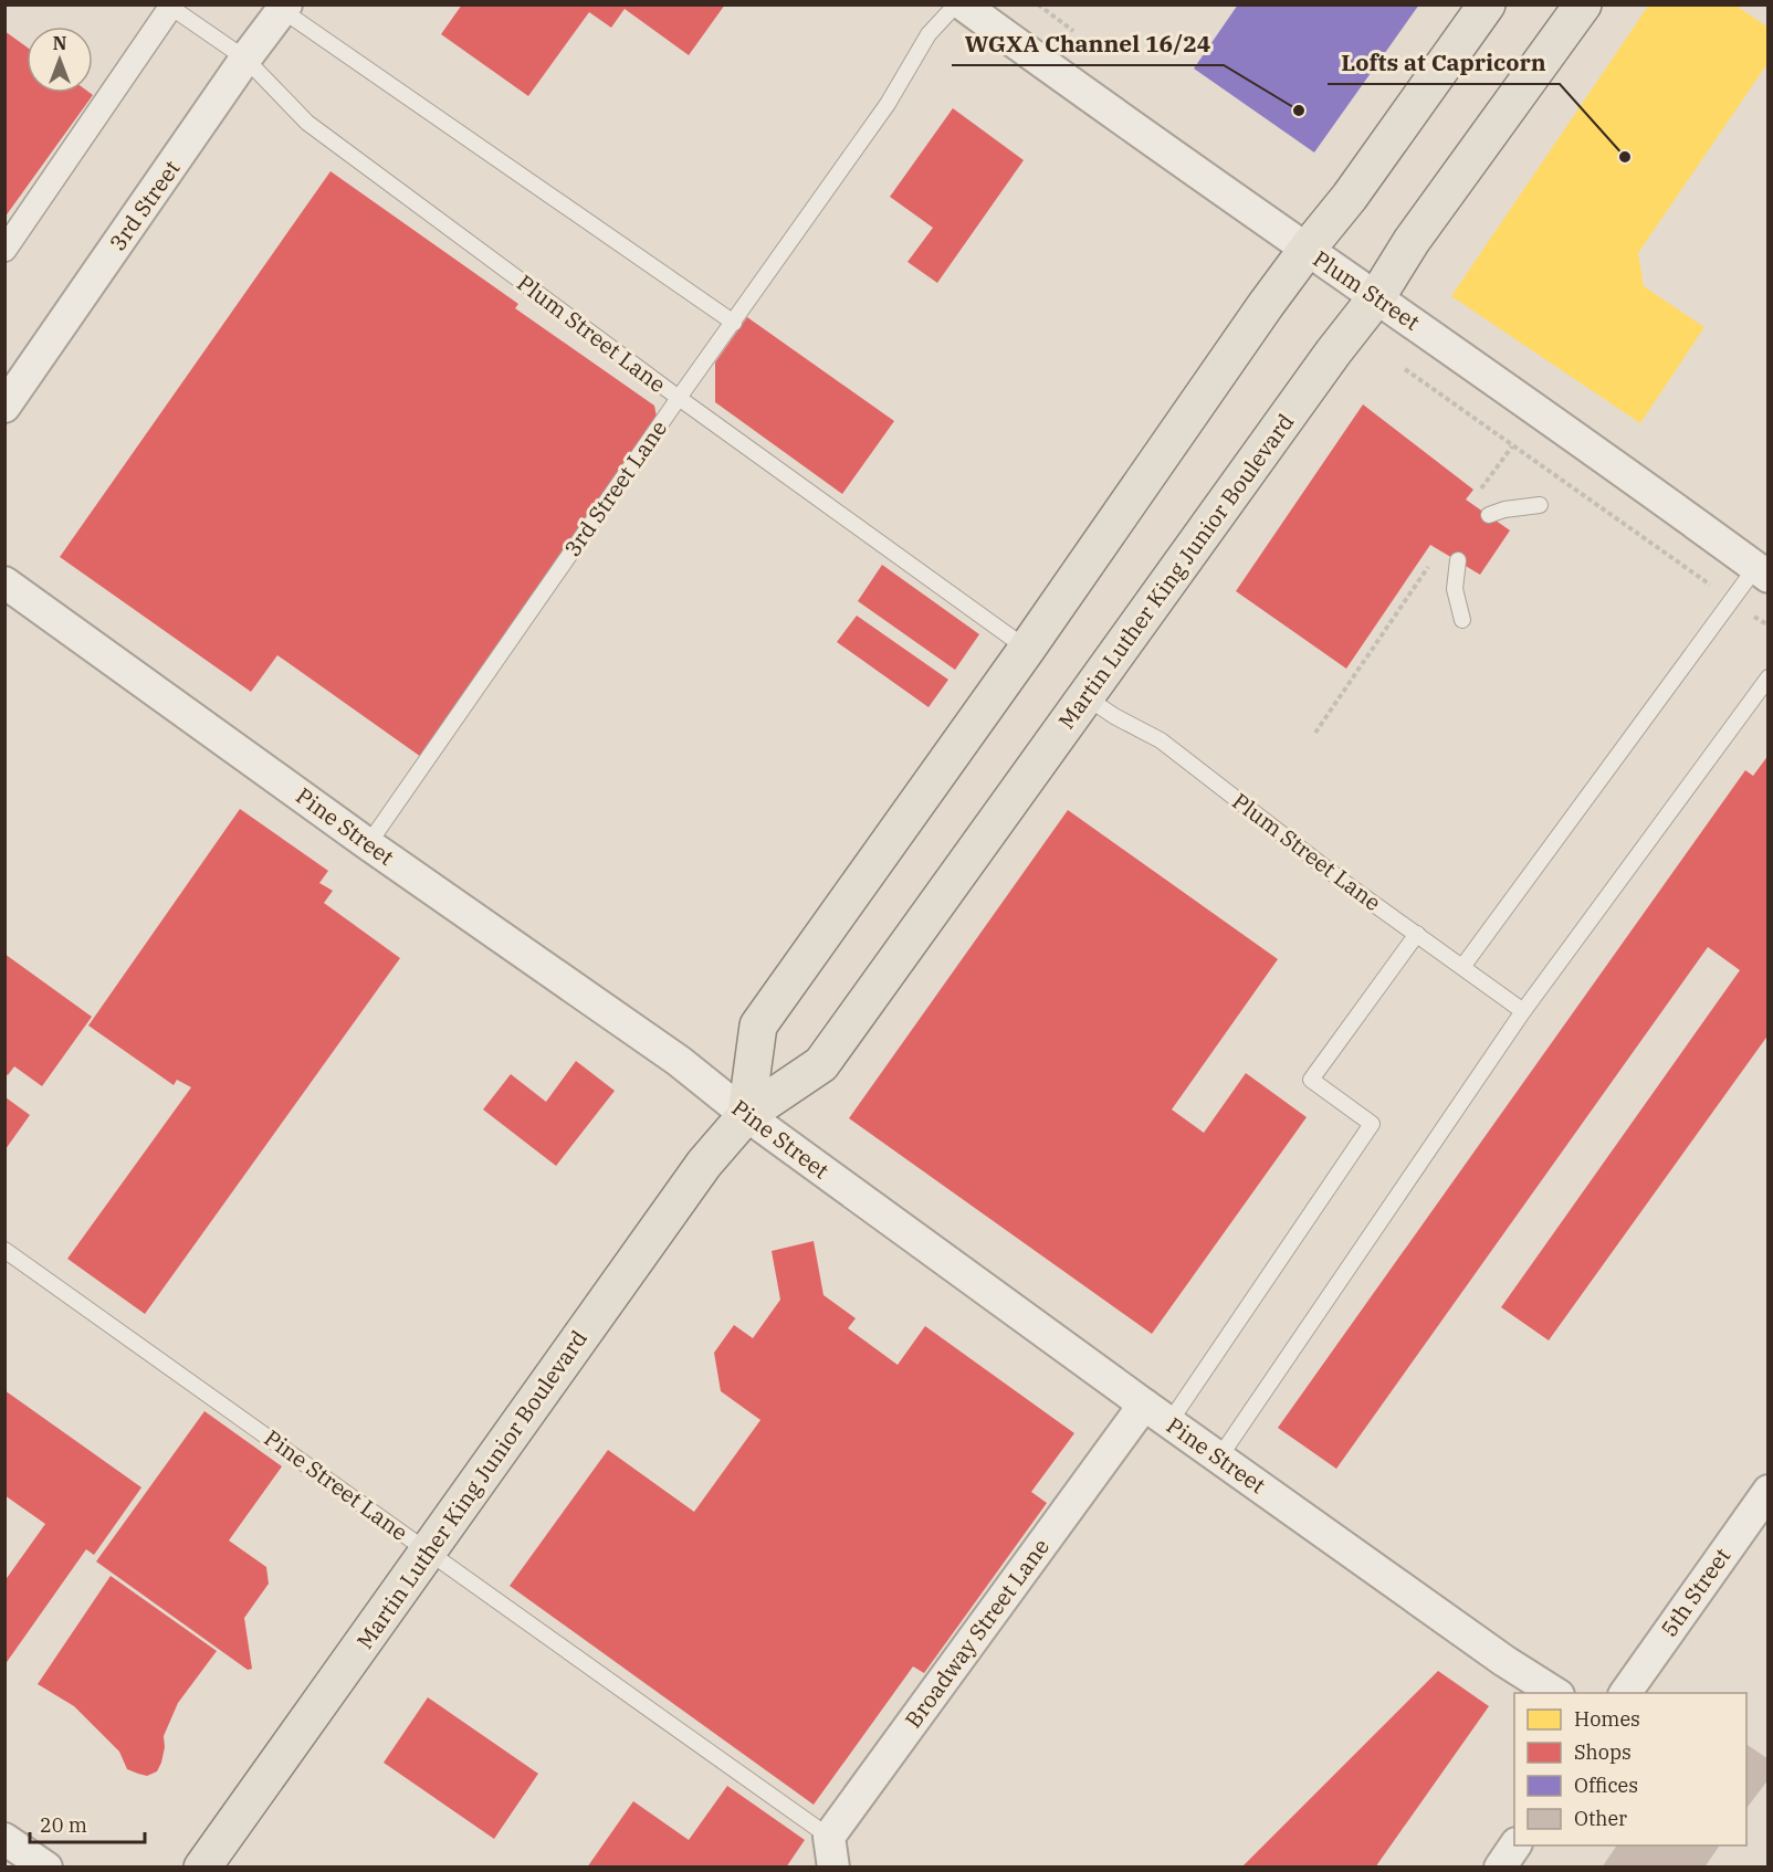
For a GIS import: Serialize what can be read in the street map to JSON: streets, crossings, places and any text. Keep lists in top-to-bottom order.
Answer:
{
  "streets": {
    "main road": ["Martin Luther King Junior Boulevard"],
    "street": [
      "3rd Street",
      "Plum Street",
      "Pine Street",
      "5th Street",
      "Broadway Street Lane"
    ],
    "lane": ["Plum Street Lane", "3rd Street Lane", "Pine Street Lane"]
  },
  "crossings": [
    ["3rd Street", "Plum Street Lane"],
    ["Plum Street", "Martin Luther King Junior Boulevard"],
    ["Plum Street Lane", "3rd Street Lane"],
    ["Plum Street Lane", "Martin Luther King Junior Boulevard"],
    ["3rd Street Lane", "Pine Street"],
    ["Martin Luther King Junior Boulevard", "Pine Street"],
    ["Martin Luther King Junior Boulevard", "Pine Street Lane"],
    ["Pine Street", "Broadway Street Lane"],
    ["Pine Street Lane", "Broadway Street Lane"]
  ],
  "places": ["WGXA Channel 16/24", "Lofts at Capricorn"],
  "legend": [
    "Homes",
    "Shops",
    "Offices",
    "Other"
  ],
  "scale_bar": "20 m",
  "north": "top"
}
